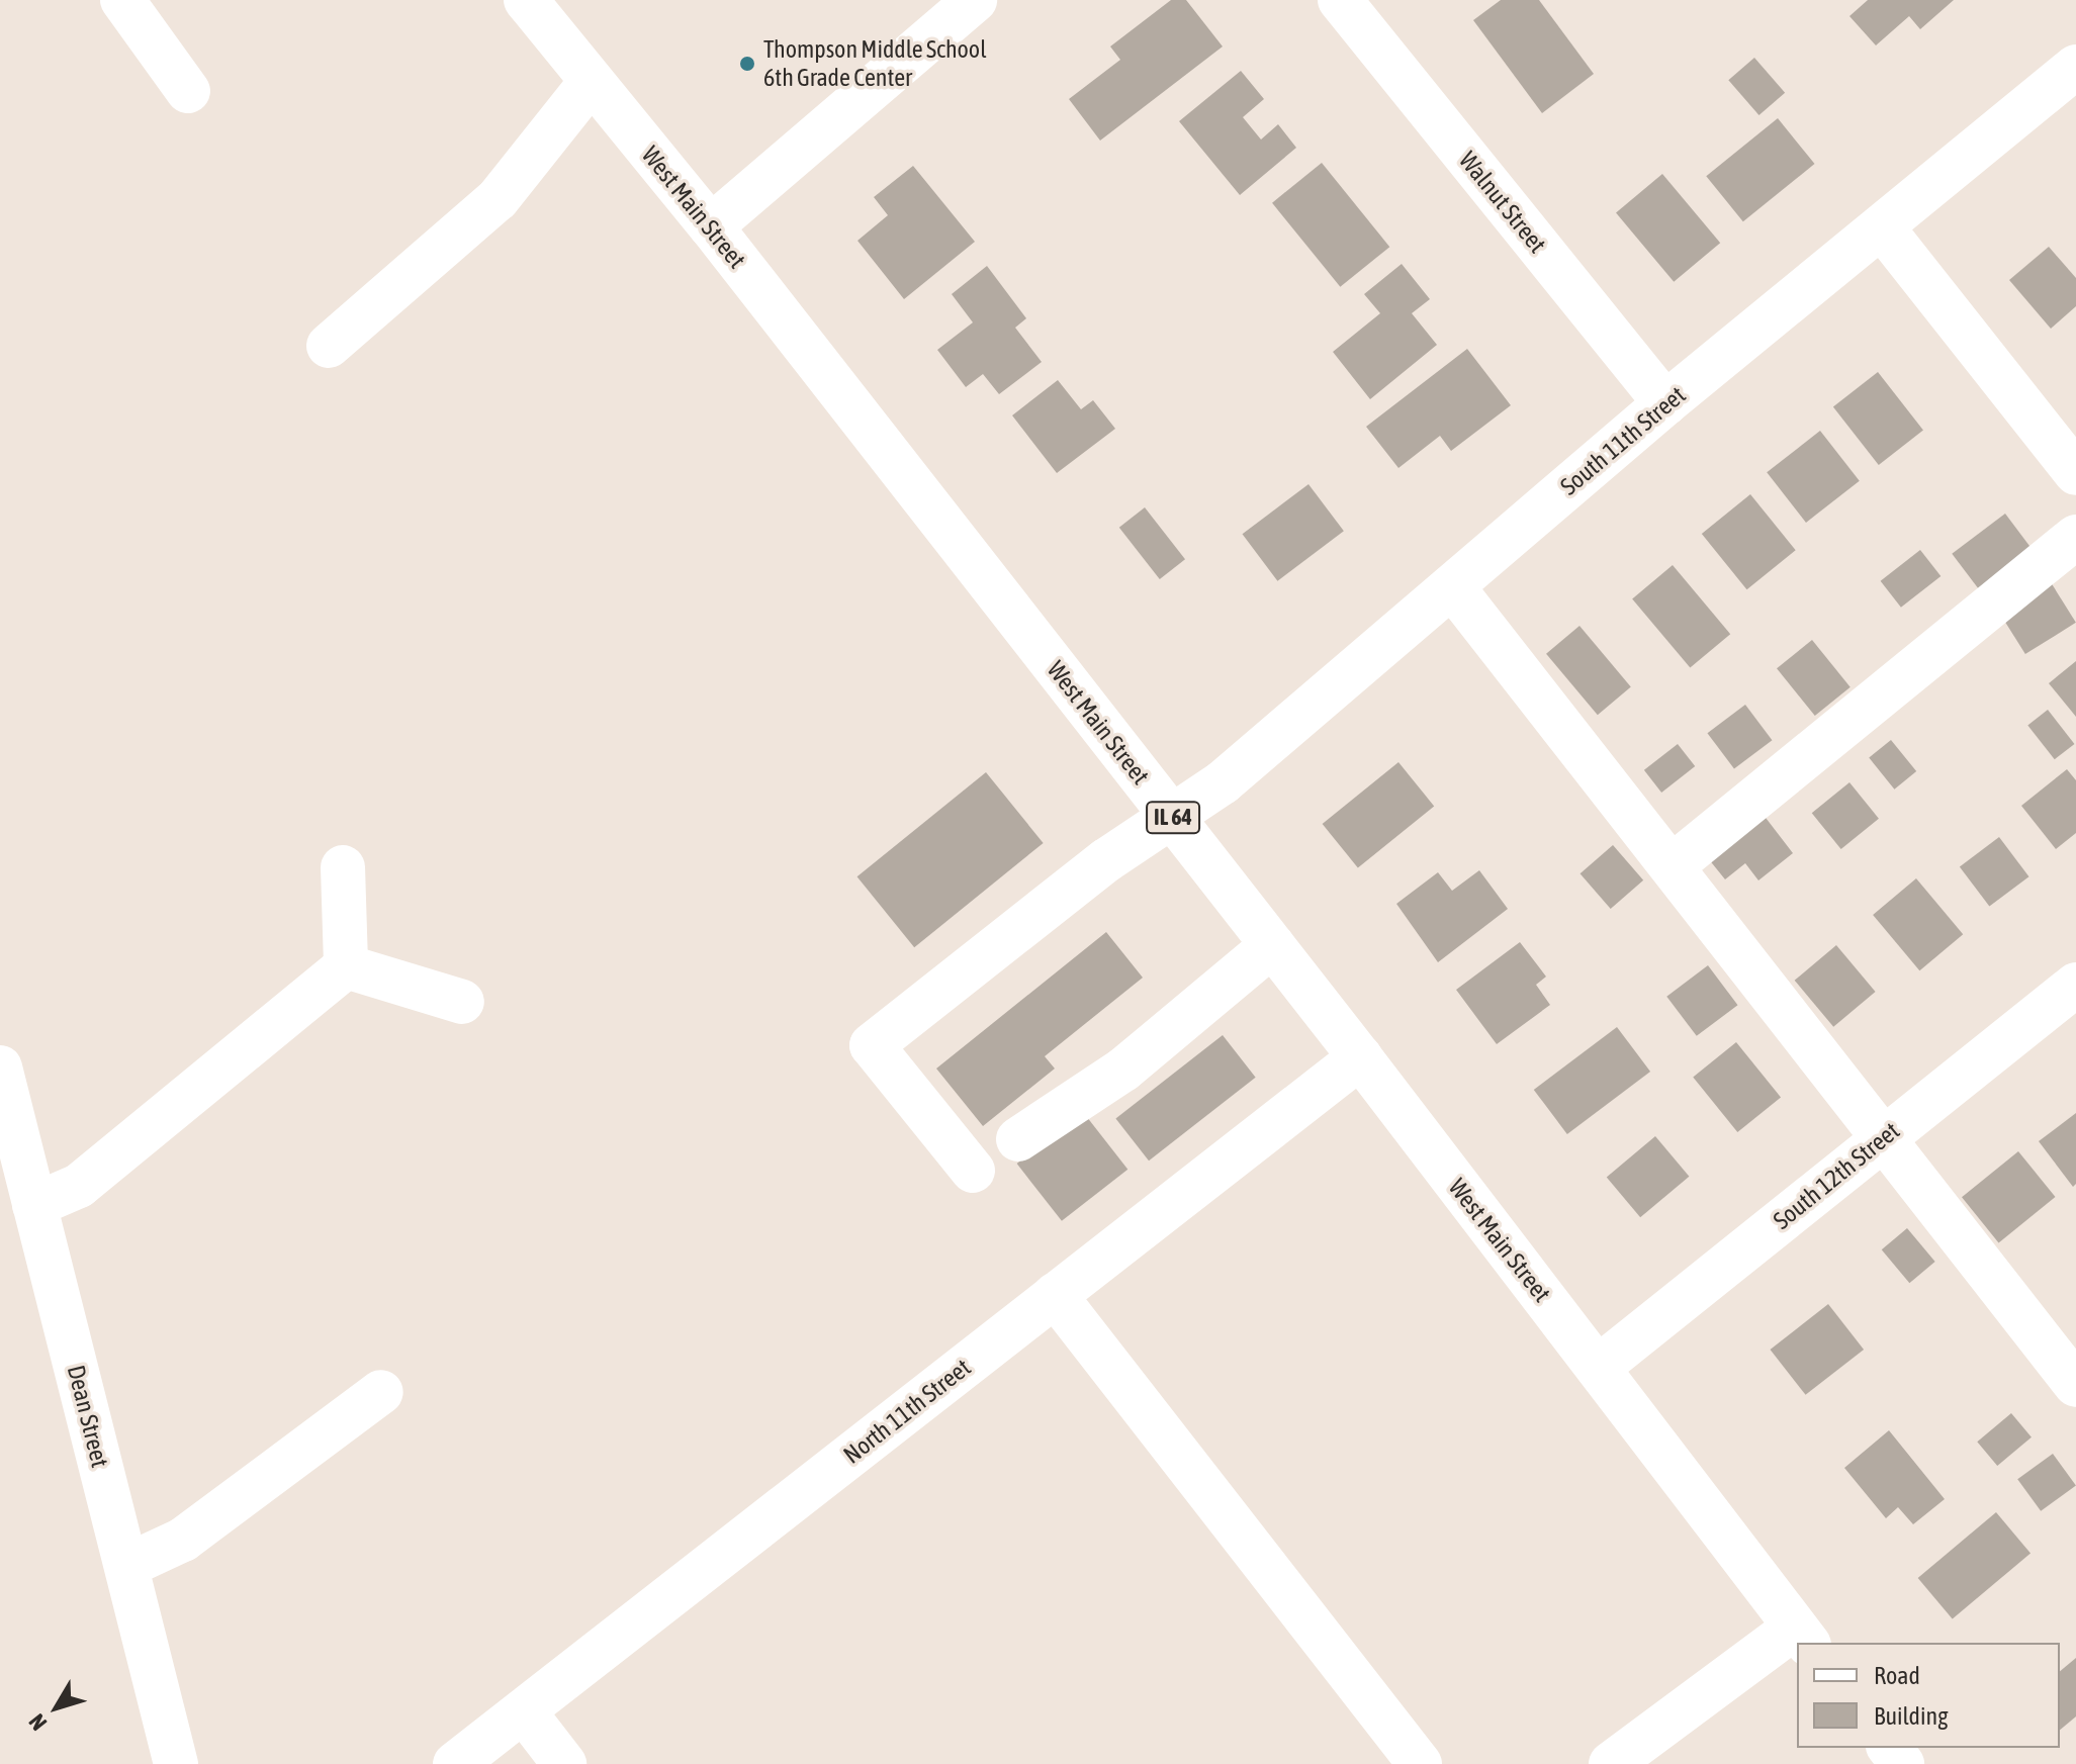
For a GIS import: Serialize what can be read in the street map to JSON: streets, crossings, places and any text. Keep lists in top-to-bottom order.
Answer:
{
  "streets": {
    "street": [
      "Walnut Street",
      "West Main Street",
      "South 11th Street",
      "IL 64",
      "South 12th Street",
      "North 11th Street",
      "Dean Street"
    ]
  },
  "crossings": [
    ["Walnut Street", "South 11th Street"],
    ["West Main Street", "South 11th Street"],
    ["West Main Street", "South 12th Street"],
    ["West Main Street", "North 11th Street"]
  ],
  "places": ["Thompson Middle School 6th Grade Center"],
  "legend": ["Road", "Building"],
  "north": "bottom left"
}
